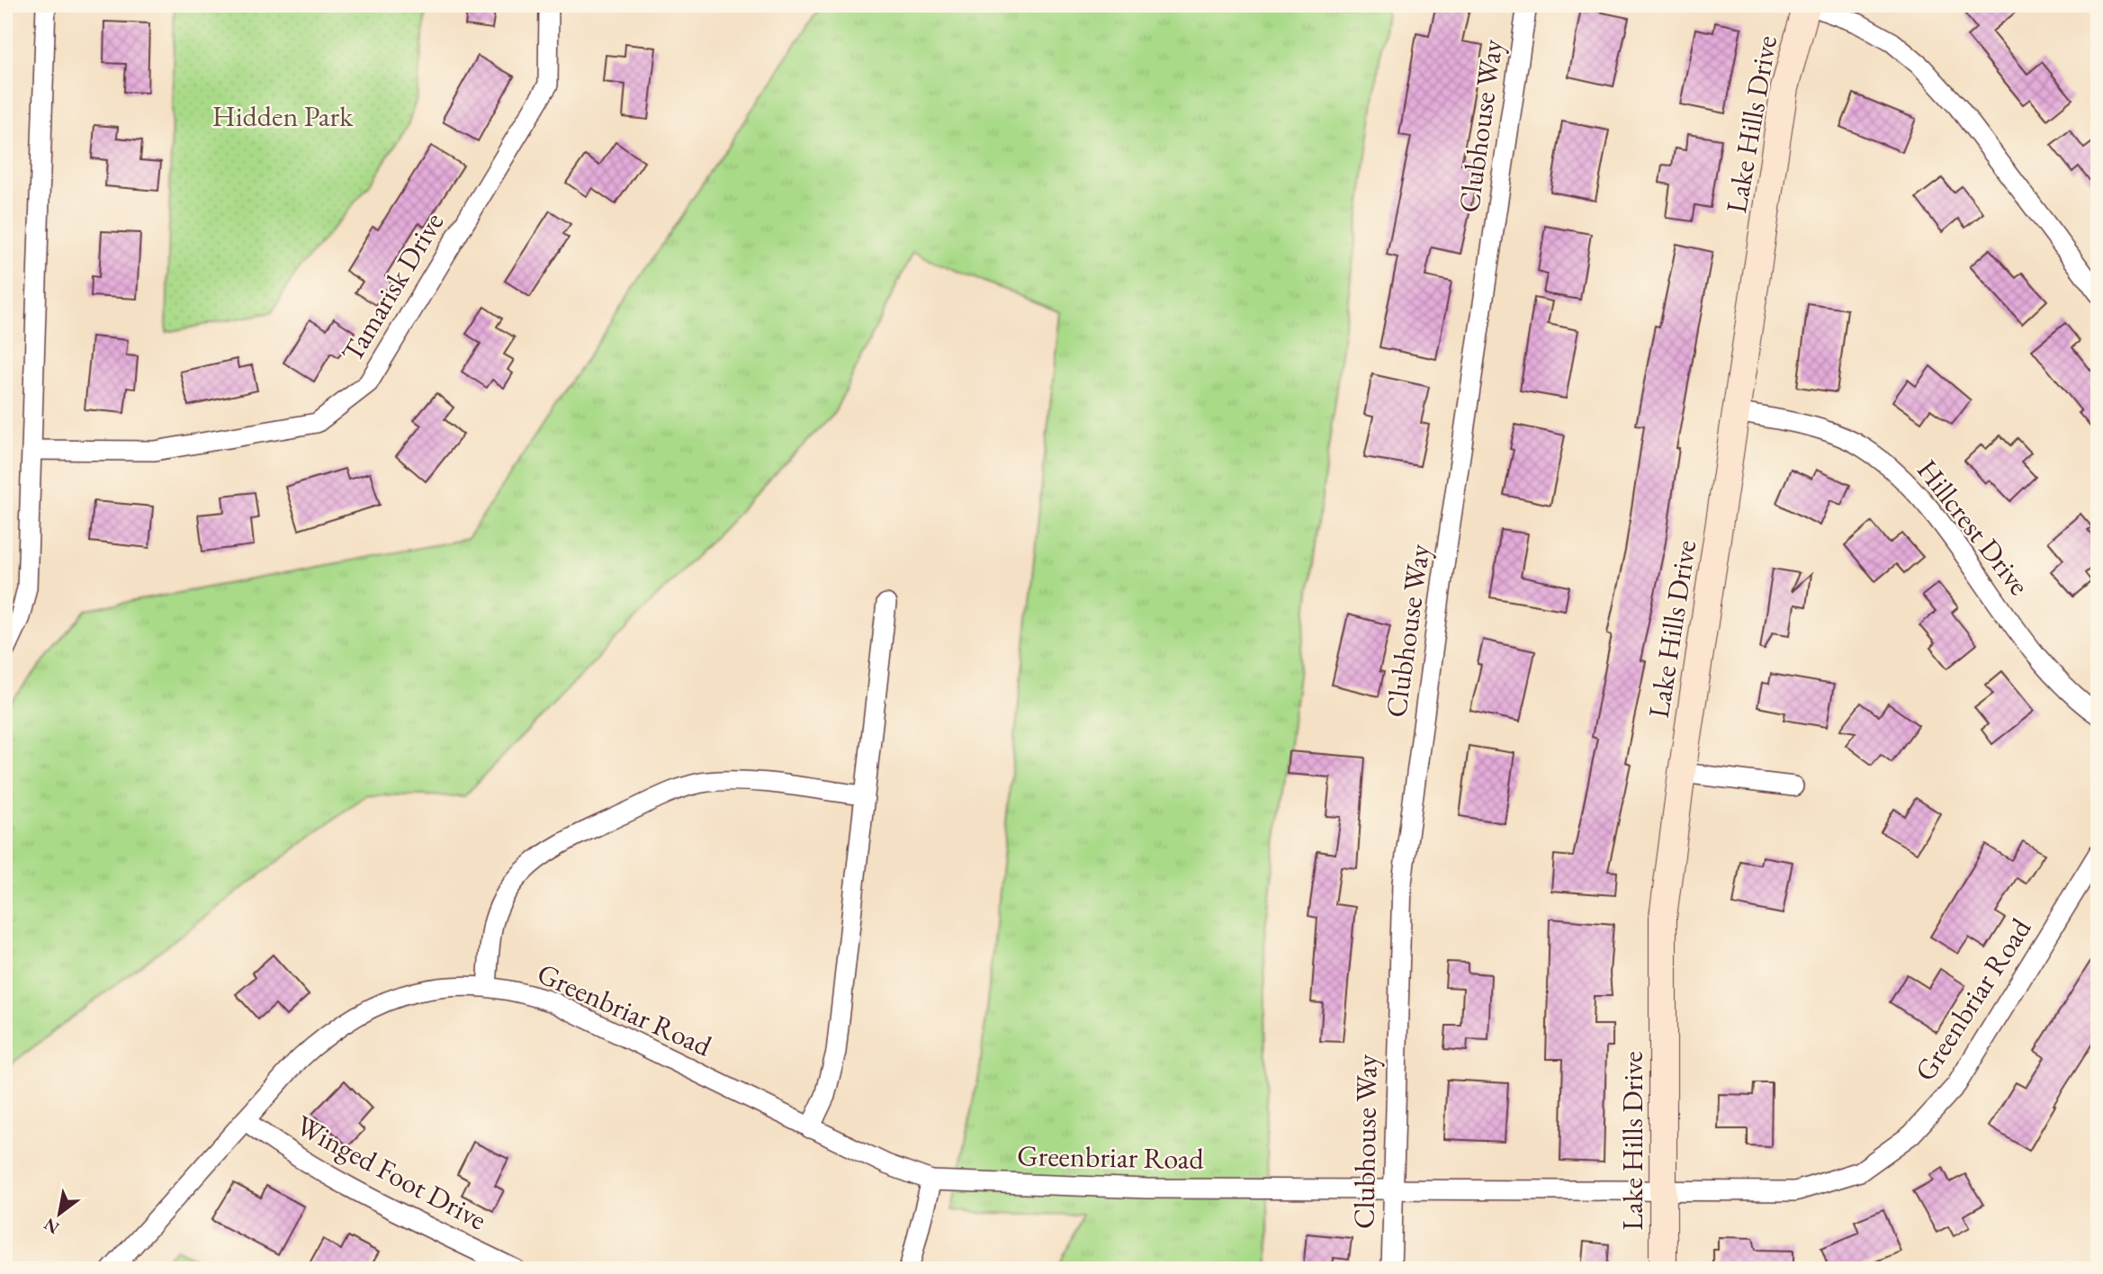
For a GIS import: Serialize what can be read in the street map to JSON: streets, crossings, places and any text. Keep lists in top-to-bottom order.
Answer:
{
  "streets": {
    "street": [
      "Lake Hills Drive",
      "Clubhouse Way",
      "Tamarisk Drive",
      "Hillcrest Drive",
      "Greenbriar Road",
      "Winged Foot Drive"
    ]
  },
  "crossings": [
    ["Lake Hills Drive", "Hillcrest Drive"],
    ["Lake Hills Drive", "Greenbriar Road"],
    ["Clubhouse Way", "Greenbriar Road"],
    ["Greenbriar Road", "Winged Foot Drive"]
  ],
  "parks": ["Hidden Park"],
  "north": "bottom left"
}
